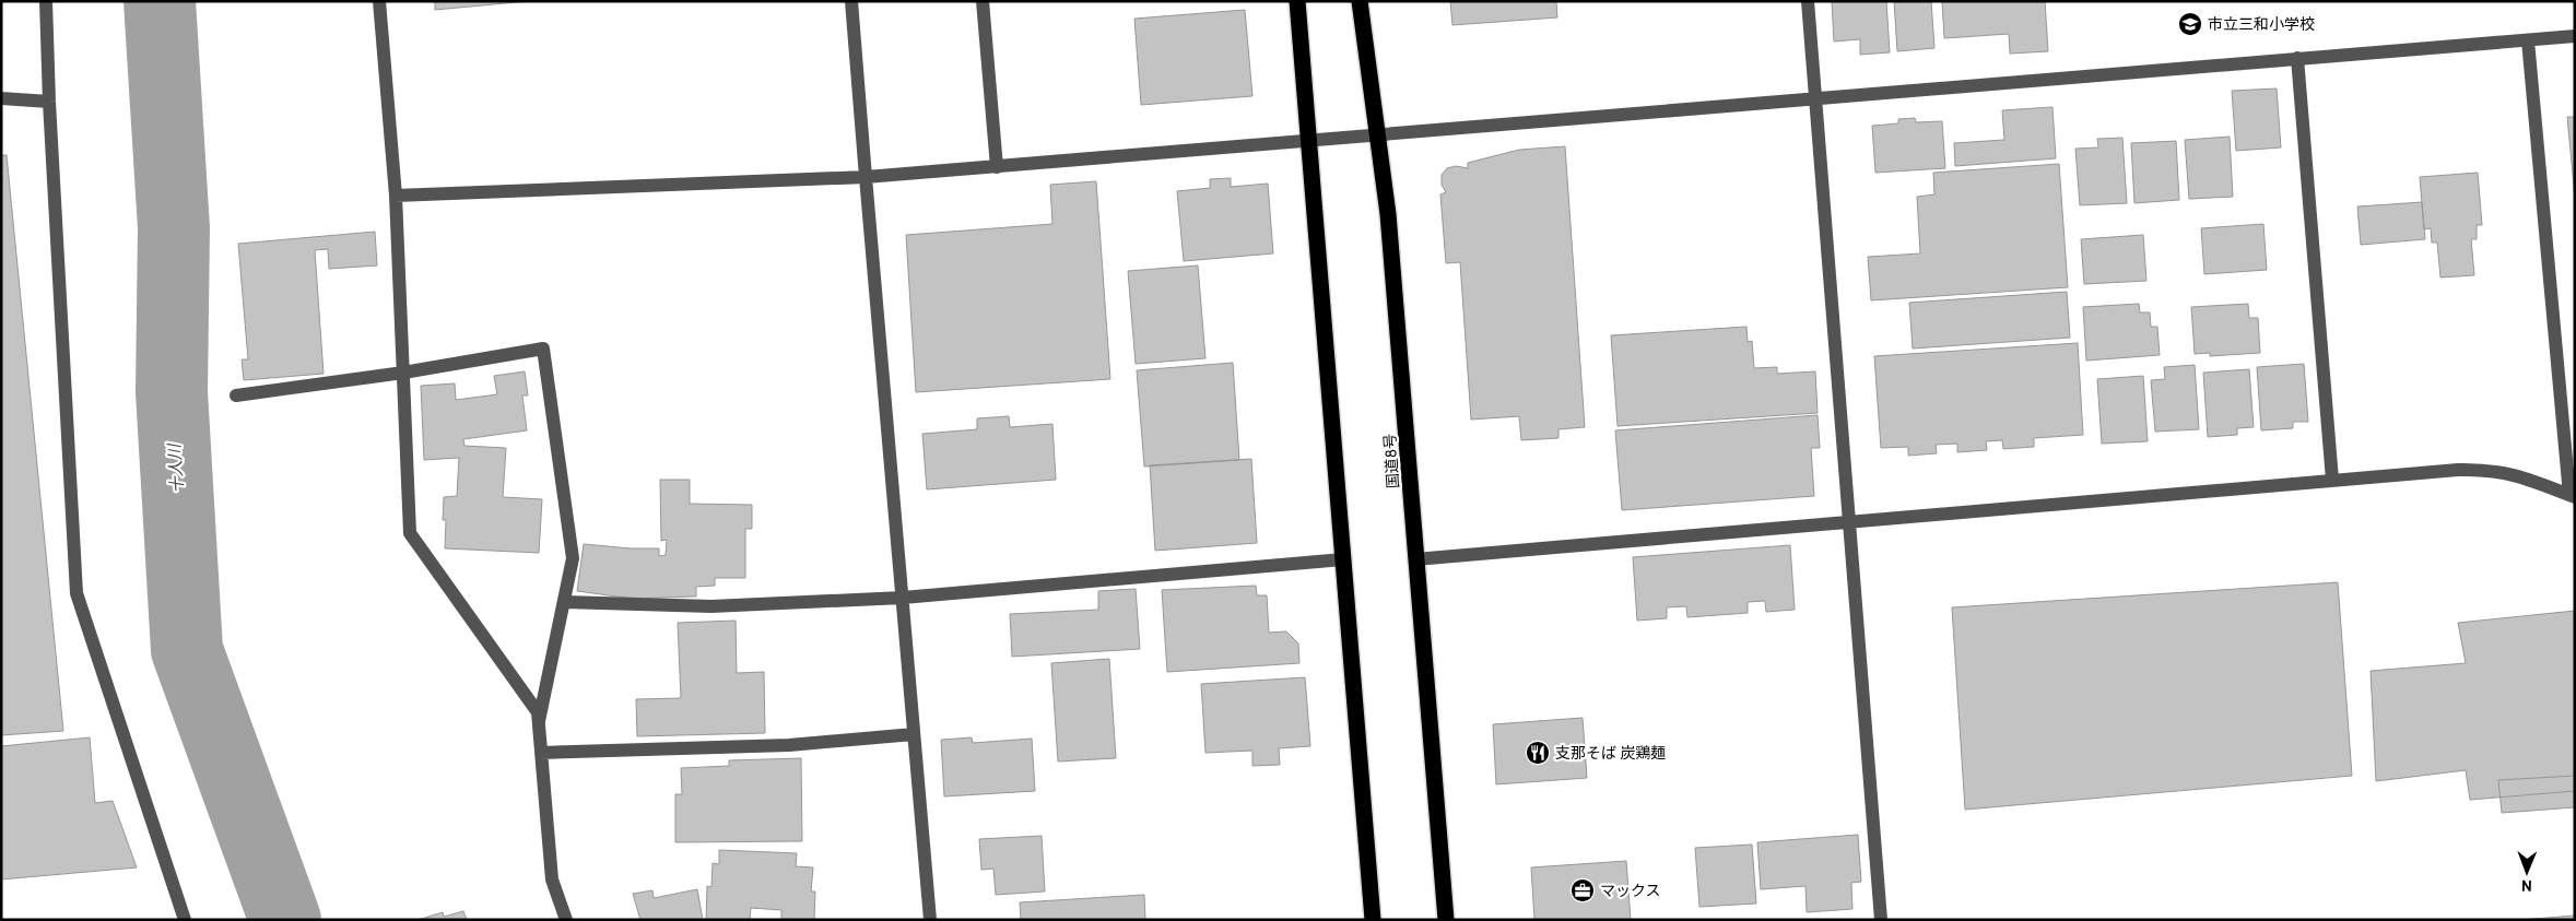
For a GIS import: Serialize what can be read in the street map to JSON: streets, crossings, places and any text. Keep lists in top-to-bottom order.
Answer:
{
  "streets": {
    "highway": ["国道8号"]
  },
  "water": ["十人川"],
  "places": {
    "school or university": ["市立三和小学校"],
    "restaurant": ["支那そば 炭鶏麺"],
    "office": ["マックス"]
  },
  "north": "bottom"
}
